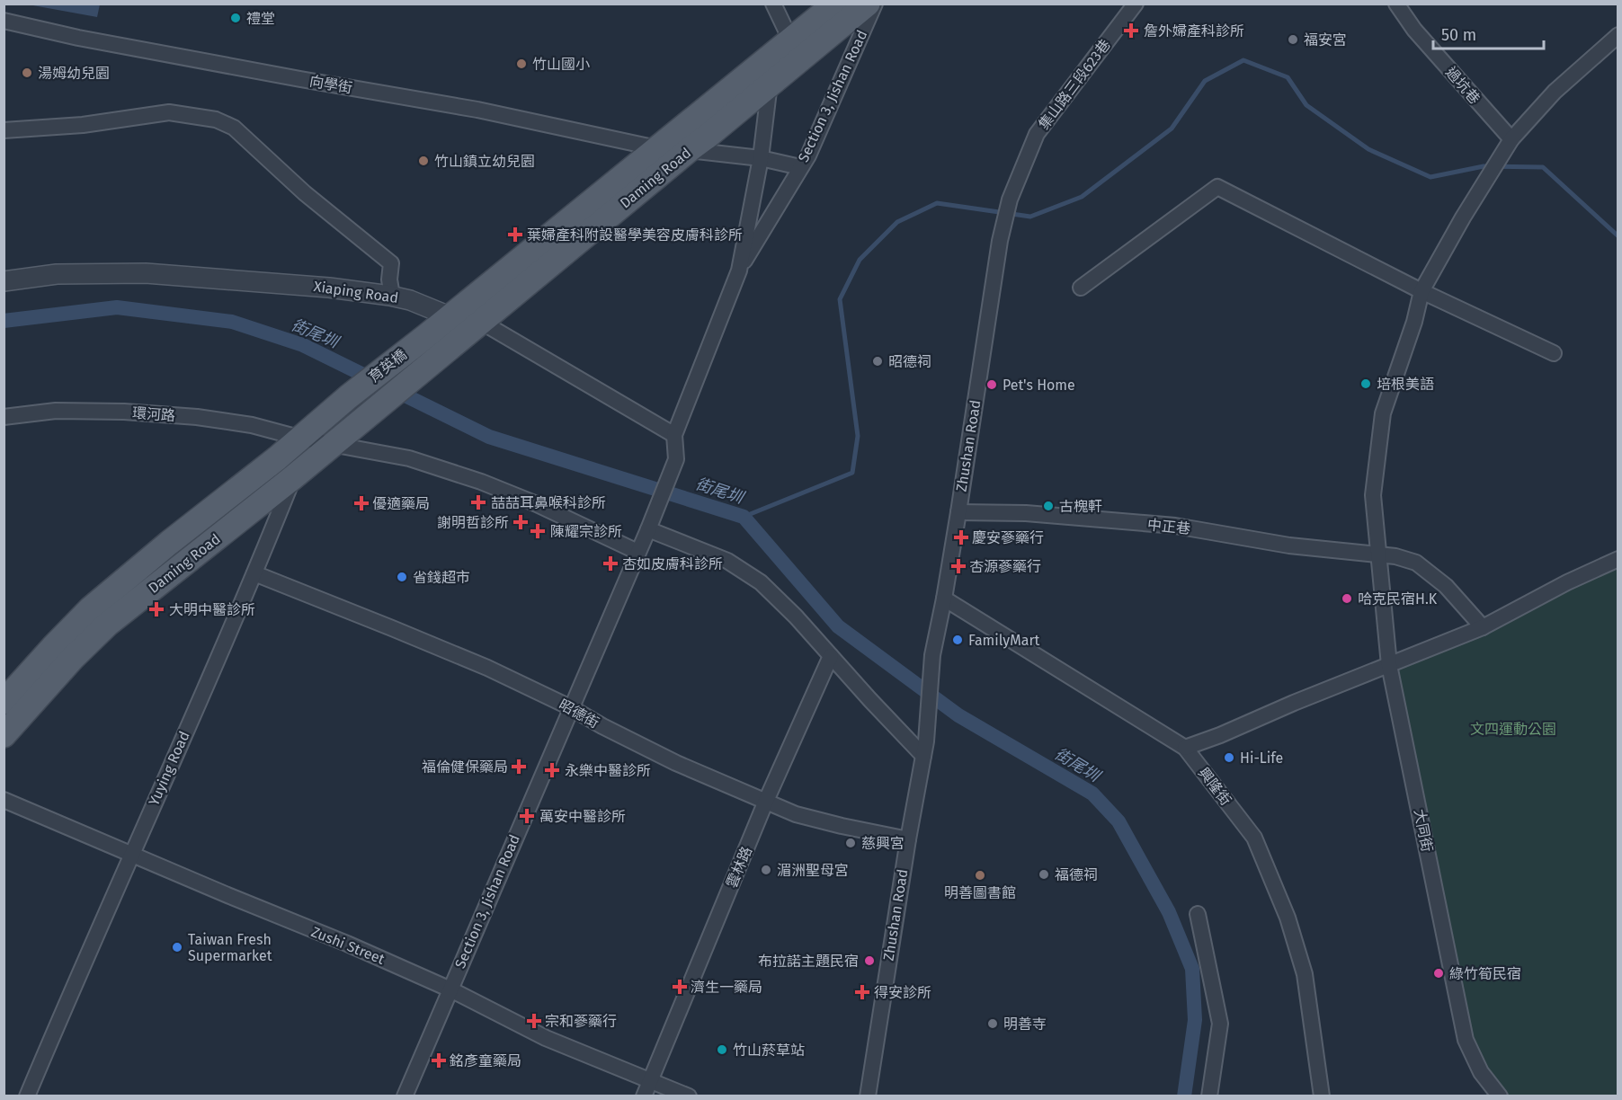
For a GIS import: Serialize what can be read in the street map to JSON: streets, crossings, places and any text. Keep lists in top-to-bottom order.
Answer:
{
  "streets": {
    "main road": ["Daming Road", "育英橋"],
    "street": [
      "向學街",
      "集山路三段623巷",
      "過坑巷",
      "Section 3, Jishan Road",
      "Xiaping Road",
      "環河路",
      "Zhushan Road",
      "中正巷",
      "昭德街",
      "Yuying Road",
      "興隆街",
      "大同街",
      "雲林路",
      "Zushi Street"
    ]
  },
  "crossings": [
    ["向學街", "Daming Road"],
    ["集山路三段623巷", "Zhushan Road"],
    ["Section 3, Jishan Road", "Daming Road"],
    ["Section 3, Jishan Road", "Xiaping Road"],
    ["Section 3, Jishan Road", "環河路"],
    ["Section 3, Jishan Road", "昭德街"],
    ["Section 3, Jishan Road", "Zushi Street"],
    ["Daming Road", "Xiaping Road"],
    ["Daming Road", "育英橋"],
    ["Daming Road", "環河路"],
    ["Daming Road", "Yuying Road"],
    ["環河路", "Yuying Road"],
    ["Zhushan Road", "中正巷"],
    ["Zhushan Road", "昭德街"],
    ["Zhushan Road", "興隆街"],
    ["中正巷", "大同街"],
    ["昭德街", "Yuying Road"],
    ["昭德街", "雲林路"],
    ["Yuying Road", "Zushi Street"],
    ["雲林路", "Zushi Street"]
  ],
  "water": ["街尾圳"],
  "parks": ["文四運動公園"],
  "places": {
    "other": [
      "禮堂",
      "福安宮",
      "竹山國小",
      "湯姆幼兒園",
      "竹山鎮立幼兒園",
      "昭德祠",
      "培根美語",
      "Pet's Home",
      "古槐軒",
      "省錢超市",
      "哈克民宿H.K",
      "FamilyMart",
      "Hi-Life",
      "慈興宮",
      "湄洲聖母宮",
      "福德祠",
      "明善圖書館",
      "Taiwan Fresh Supermarket",
      "布拉諾主題民宿",
      "綠竹筍民宿",
      "明善寺",
      "竹山菸草站"
    ],
    "health": [
      "詹外婦產科診所",
      "葉婦產科附設醫學美容皮膚科診所",
      "喆喆耳鼻喉科診所",
      "優適藥局",
      "謝明哲診所",
      "陳耀宗診所",
      "慶安蔘藥行",
      "杏如皮膚科診所",
      "杏源蔘藥行",
      "大明中醫診所",
      "福倫健保藥局",
      "永樂中醫診所",
      "萬安中醫診所",
      "濟生一藥局",
      "得安診所",
      "宗和蔘藥行",
      "銘彥童藥局"
    ]
  },
  "scale_bar": "50 m"
}
